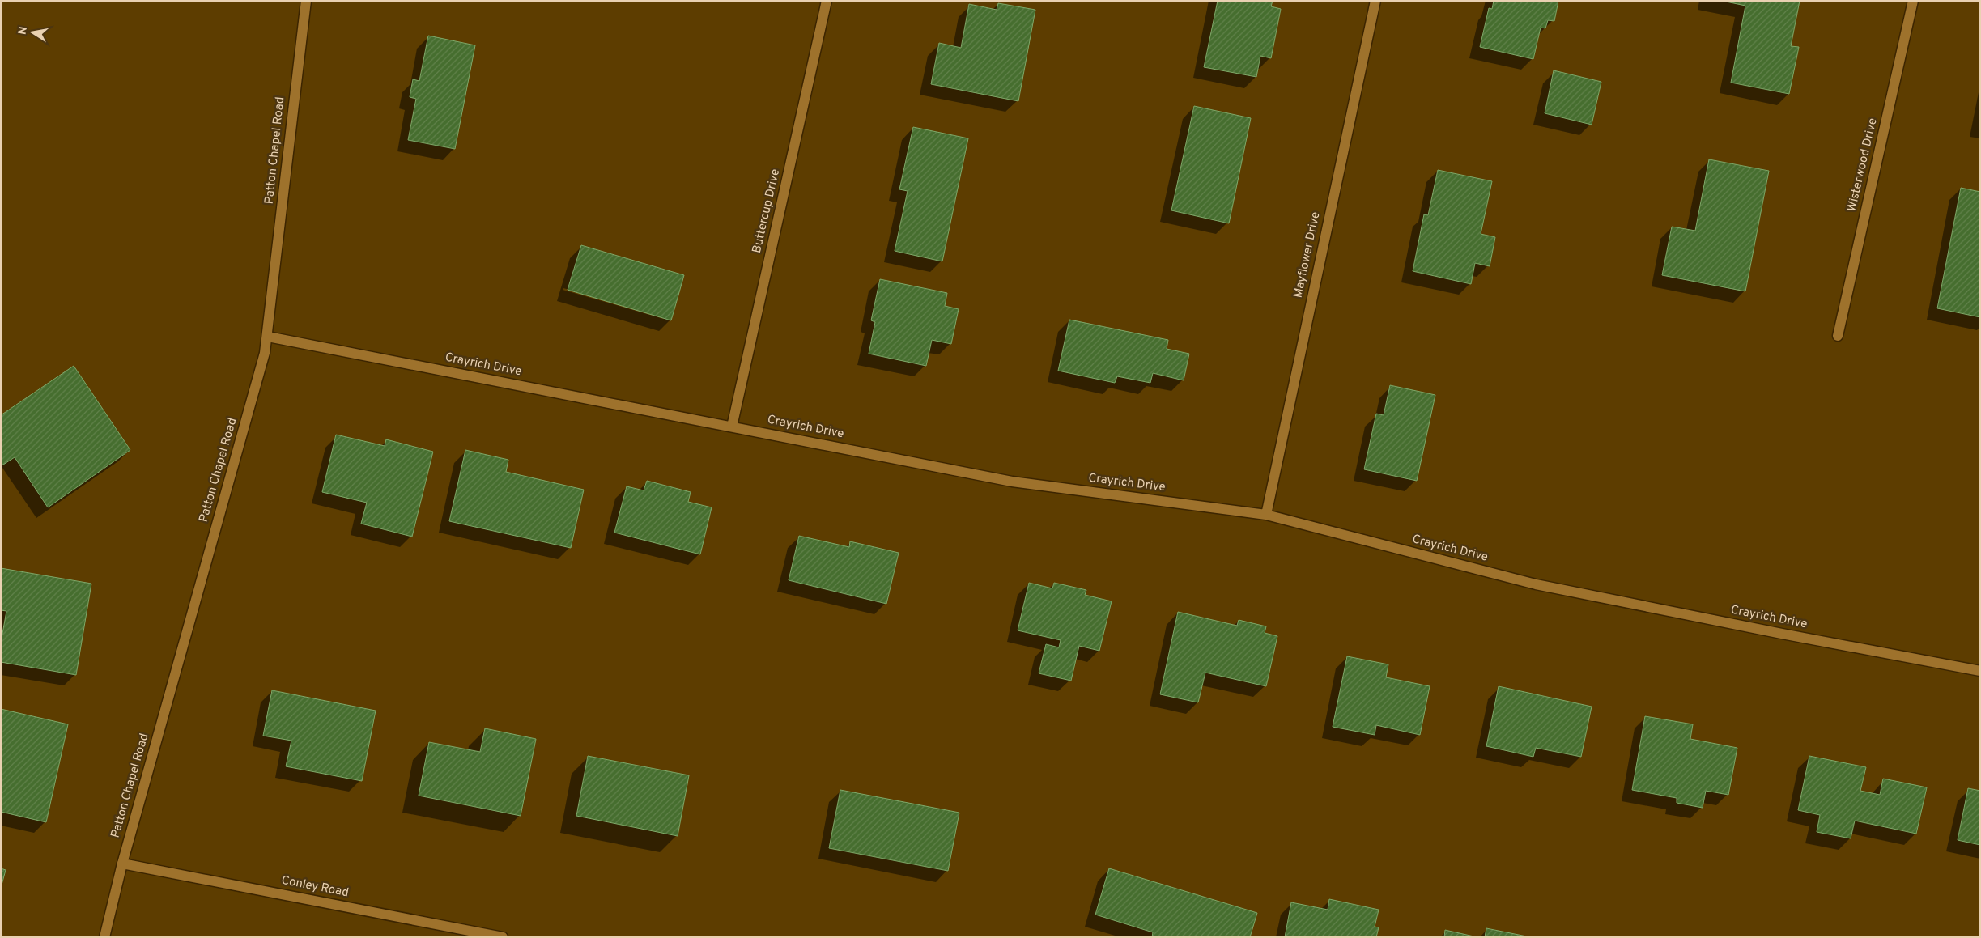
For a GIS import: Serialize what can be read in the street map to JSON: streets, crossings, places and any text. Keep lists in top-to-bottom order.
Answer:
{
  "streets": {
    "street": [
      "Patton Chapel Road",
      "Wisterwood Drive",
      "Buttercup Drive",
      "Mayflower Drive",
      "Crayrich Drive",
      "Conley Road"
    ]
  },
  "crossings": [
    ["Patton Chapel Road", "Crayrich Drive"],
    ["Patton Chapel Road", "Conley Road"],
    ["Buttercup Drive", "Crayrich Drive"],
    ["Mayflower Drive", "Crayrich Drive"]
  ],
  "north": "left"
}
